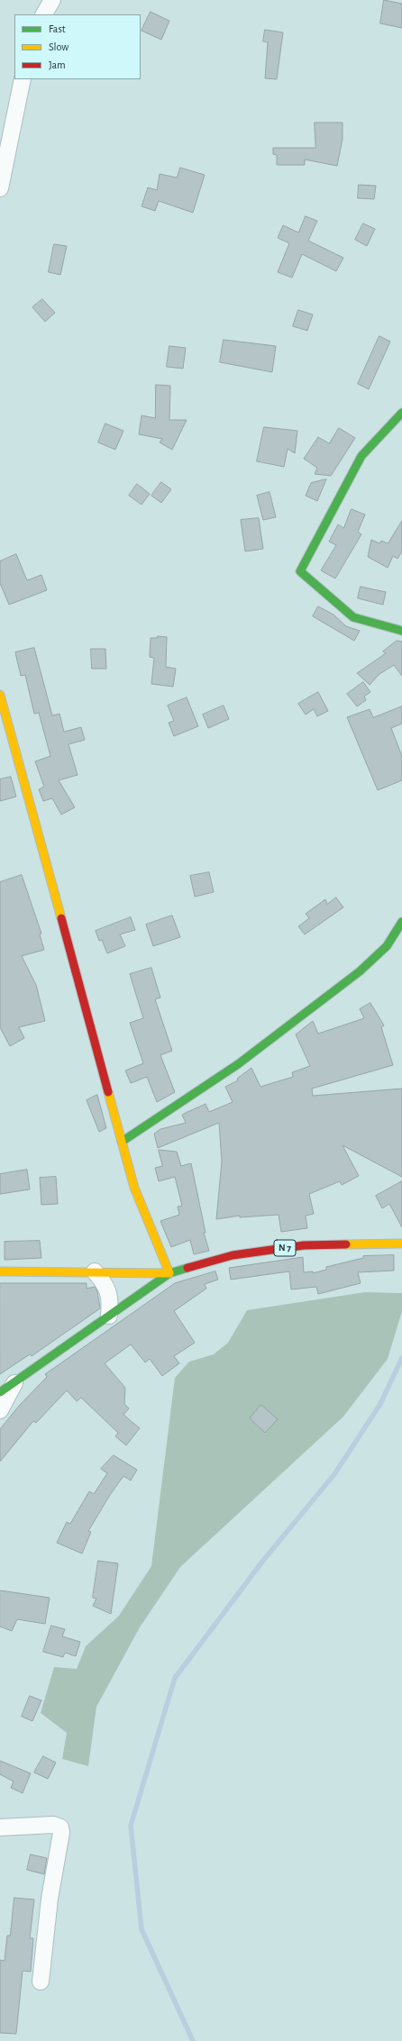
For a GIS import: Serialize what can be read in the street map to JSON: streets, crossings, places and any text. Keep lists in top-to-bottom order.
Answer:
{
  "streets": {
    "street": ["N 7"]
  },
  "legend": ["Fast", "Slow", "Jam"]
}
